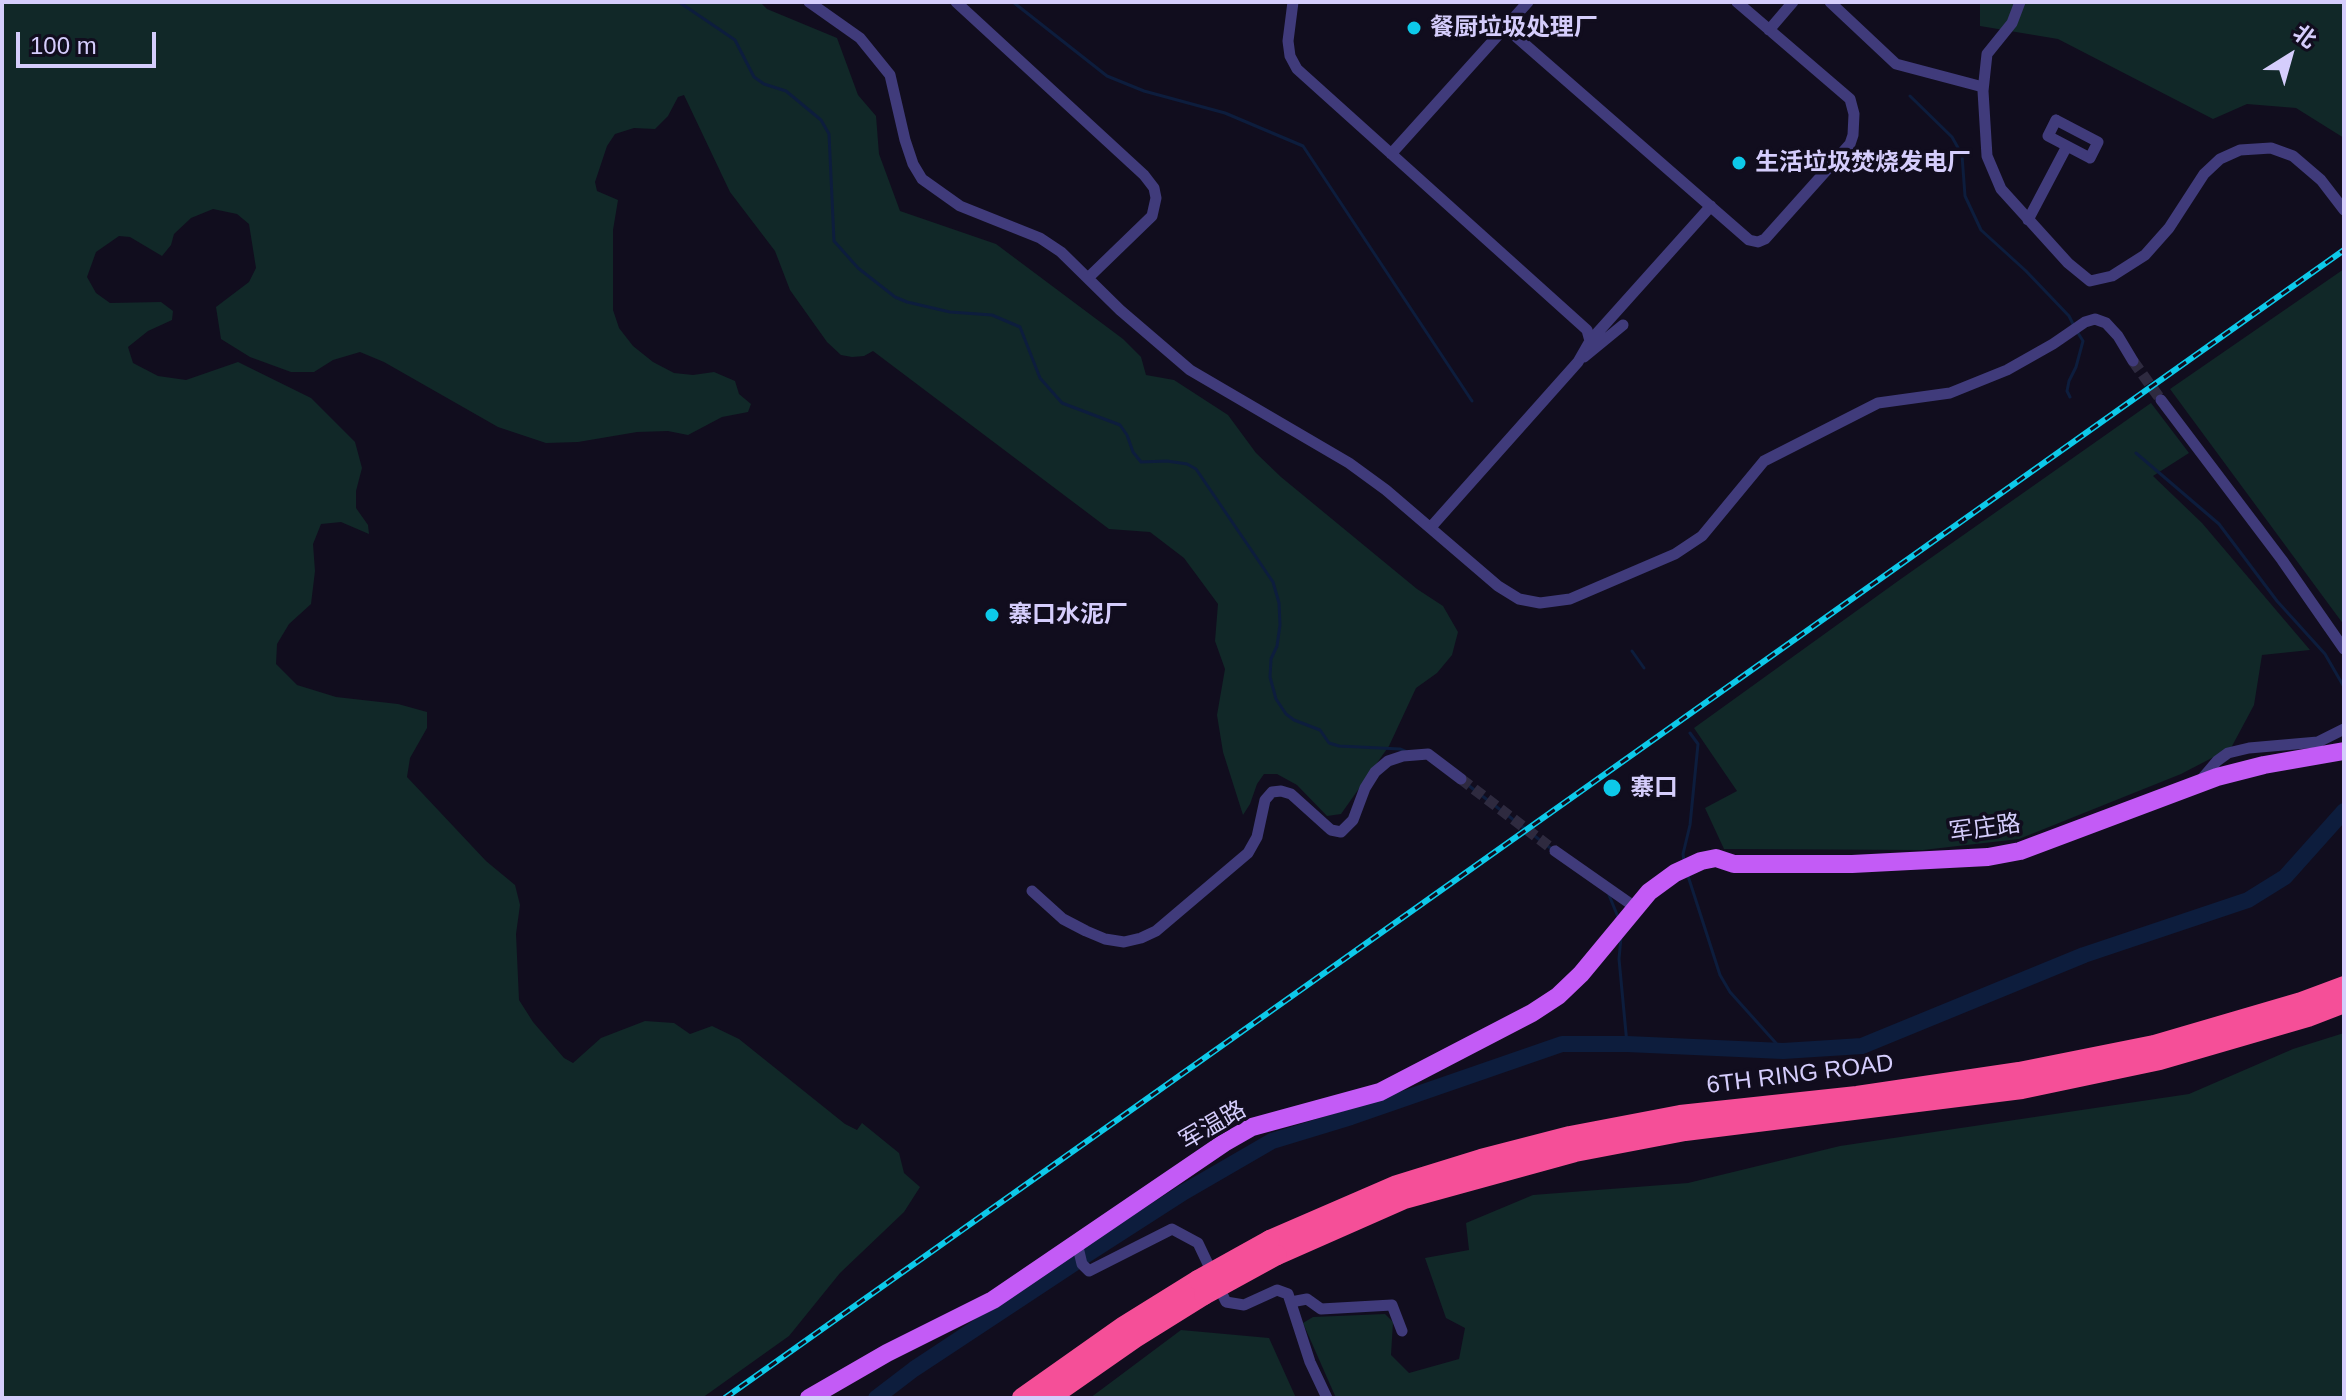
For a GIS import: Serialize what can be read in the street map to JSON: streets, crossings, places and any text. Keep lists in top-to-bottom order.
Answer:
{
  "streets": {
    "highway": ["6TH RING ROAD"],
    "main road": ["军庄路", "军温路"]
  },
  "crossings": [
    ["军庄路", "军温路"]
  ],
  "places": [
    "餐厨垃圾处理厂",
    "生活垃圾焚烧发电厂",
    "寨口水泥厂",
    "寨口"
  ],
  "scale_bar": "100 m",
  "north": "top right"
}
